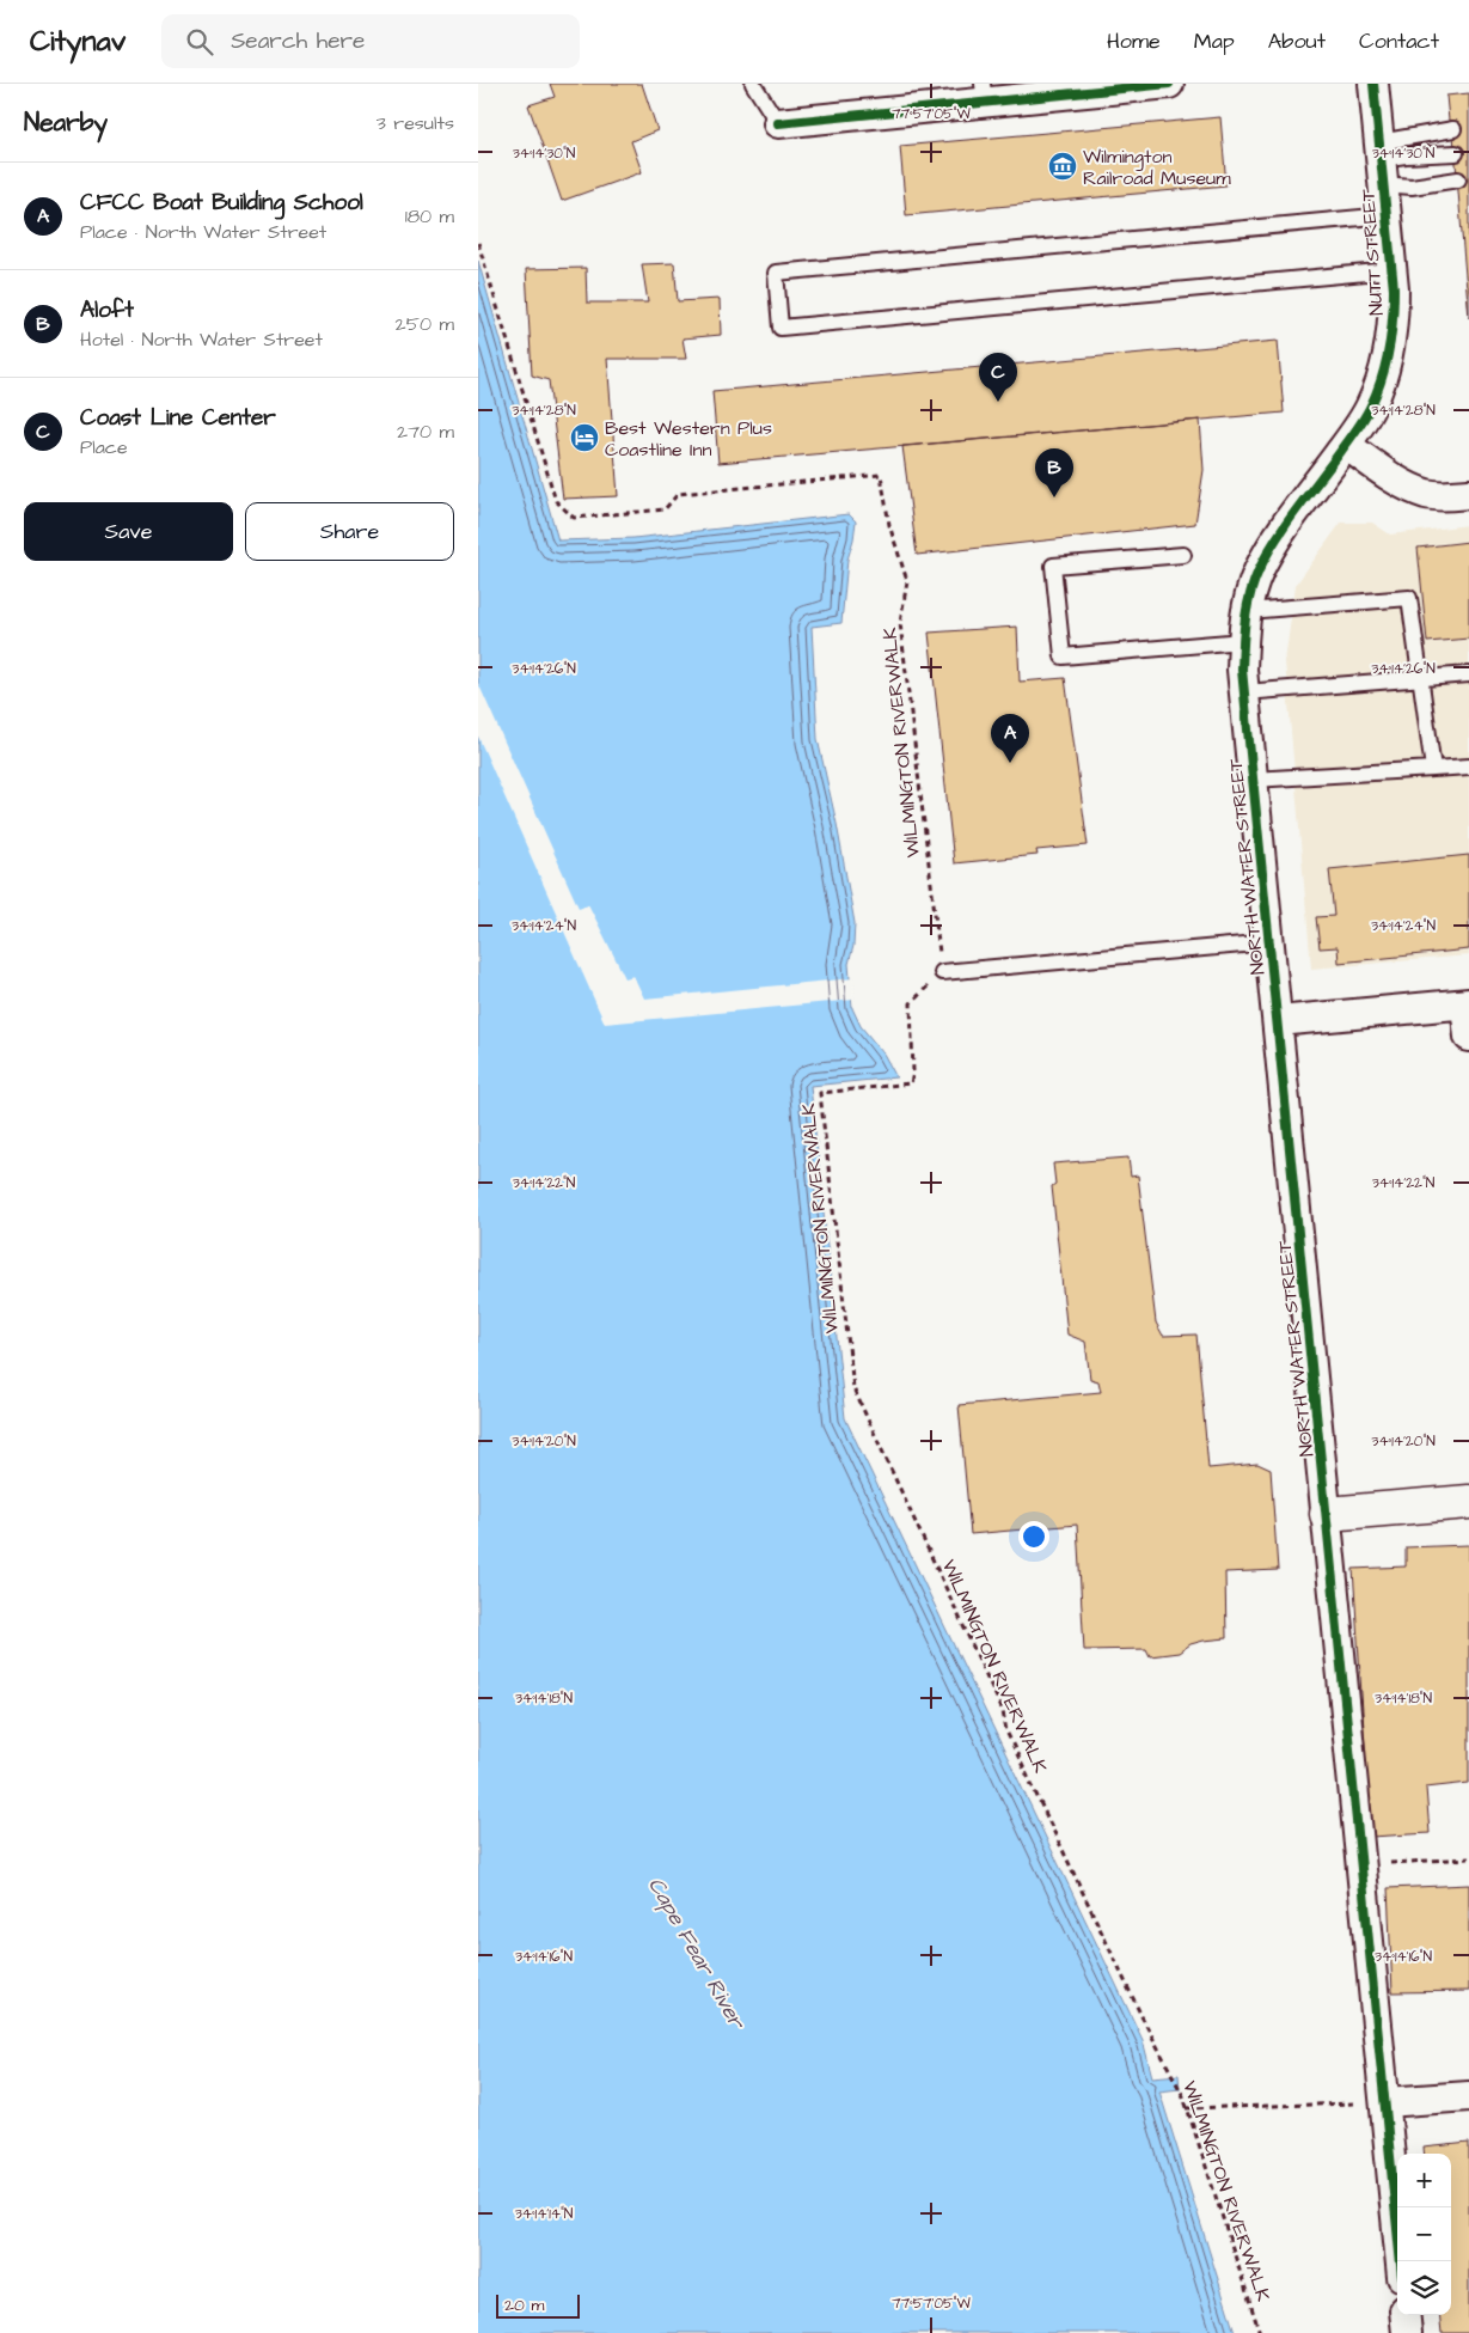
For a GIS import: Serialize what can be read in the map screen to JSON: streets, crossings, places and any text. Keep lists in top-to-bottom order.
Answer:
{
  "streets": {
    "street": ["NUTT STREET", "NORTH WATER STREET"],
    "path": ["WILMINGTON RIVERWALK"]
  },
  "crossings": [
    ["NUTT STREET", "NORTH WATER STREET"]
  ],
  "water": ["Cape Fear River"],
  "places": {
    "museum": ["Wilmington Railroad Museum"],
    "hotel": ["Best Western Plus Coastline Inn"]
  },
  "scale_bar": "20 m",
  "page": {
    "header": "Citynav",
    "search": "Search here",
    "nav": [
      "Home",
      "Map",
      "About",
      "Contact"
    ],
    "heading": ["Nearby", "3 results"],
    "list": [
      {
        "mark": "A",
        "name": "CFCC Boat Building School",
        "note": "Place · North Water Street",
        "value": "180 m"
      },
      {
        "mark": "B",
        "name": "Aloft",
        "note": "Hotel · North Water Street",
        "value": "250 m"
      },
      {
        "mark": "C",
        "name": "Coast Line Center",
        "note": "Place",
        "value": "270 m"
      }
    ],
    "pins": ["C", "B", "A"],
    "buttons": ["Save", "Share"],
    "map_buttons": ["+", "−"],
    "scale": "20 m"
  },
  "coordinates": [
    "77°57'05\"W",
    "34°14'30\"N",
    "34°14'28\"N",
    "34°14'26\"N",
    "34°14'24\"N",
    "34°14'22\"N",
    "34°14'20\"N",
    "34°14'18\"N",
    "34°14'16\"N",
    "34°14'14\"N"
  ]
}
